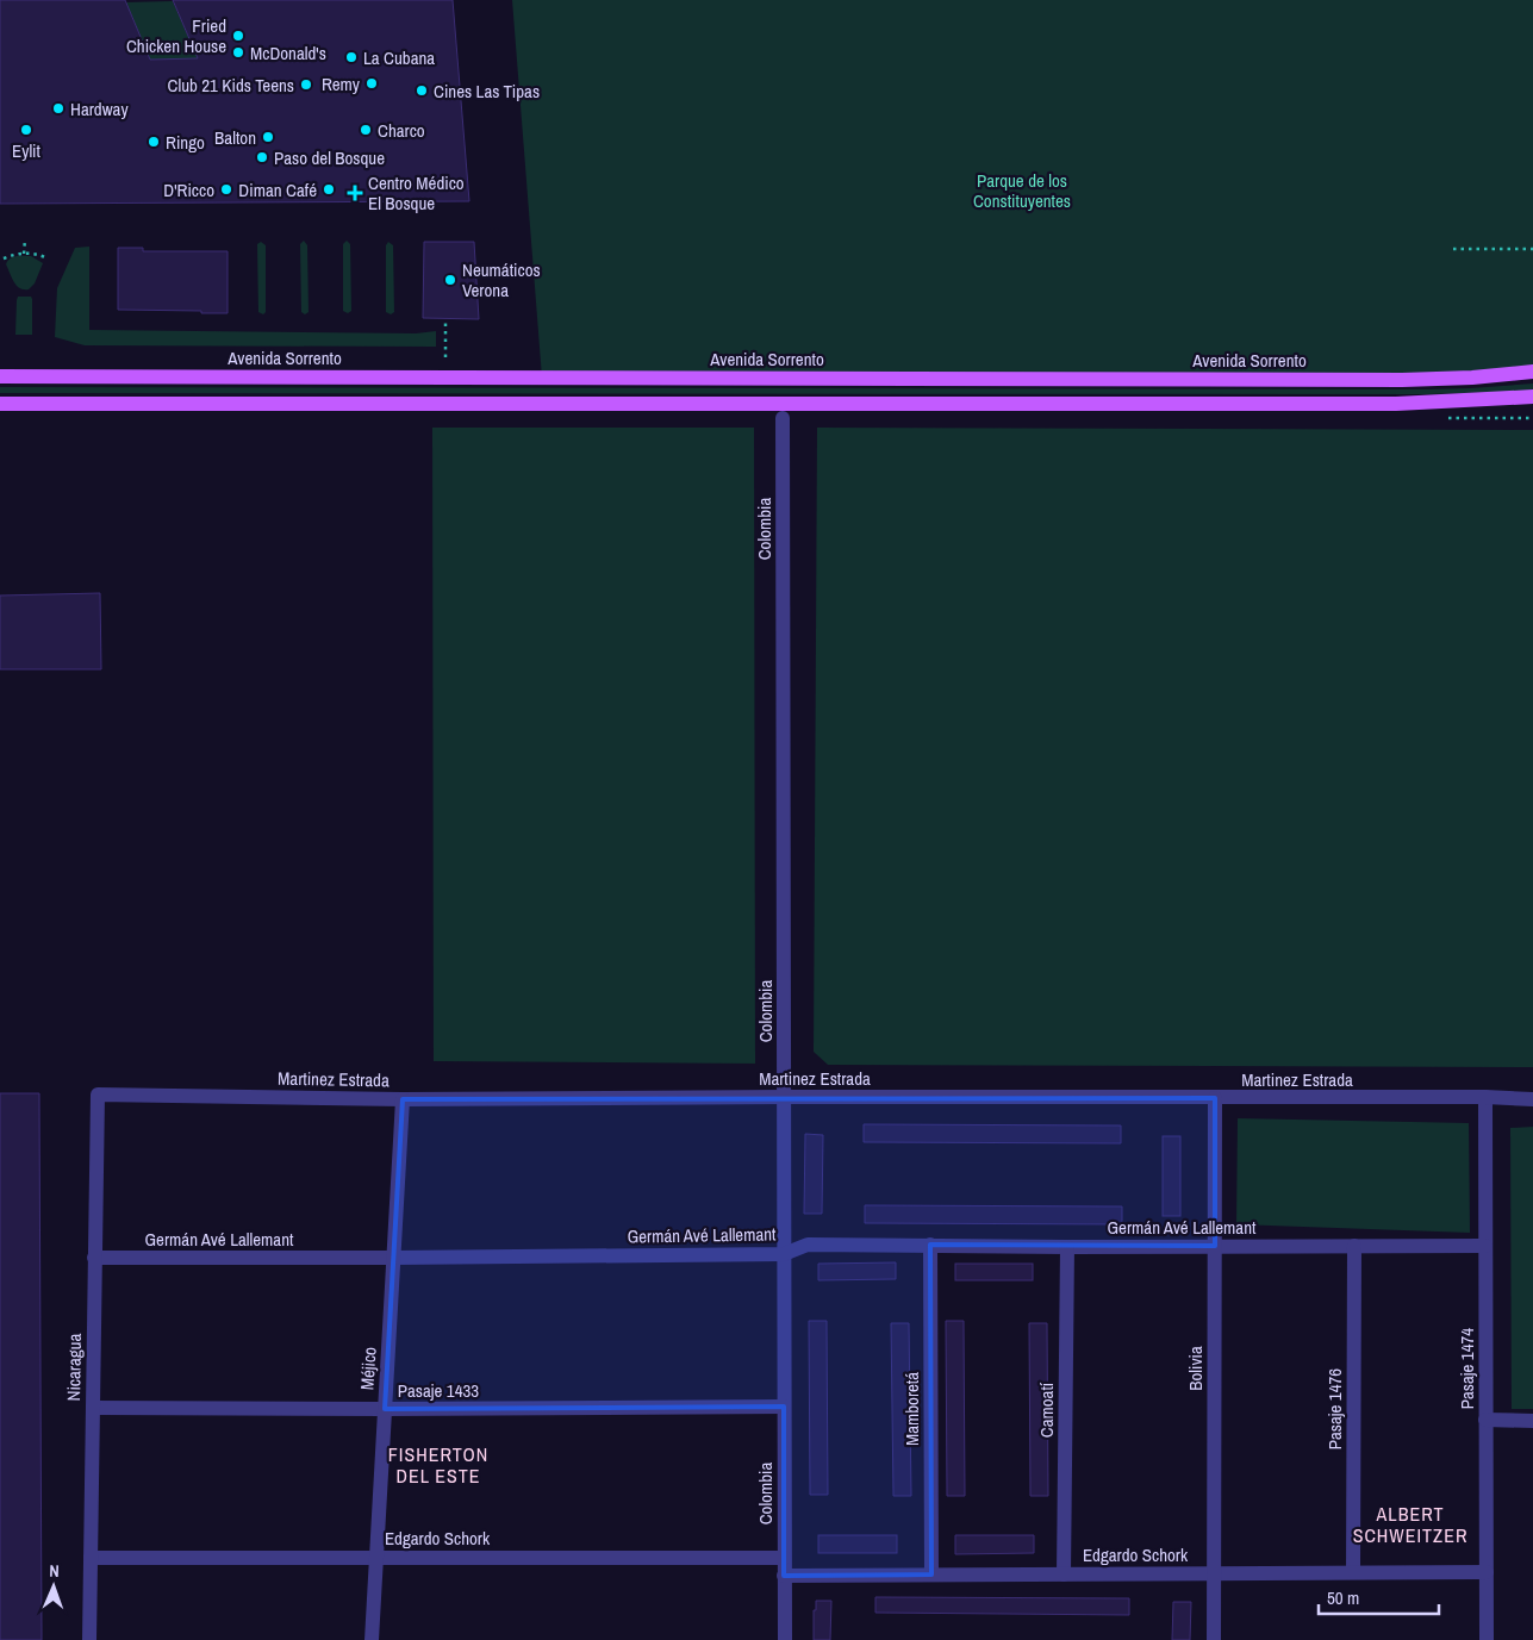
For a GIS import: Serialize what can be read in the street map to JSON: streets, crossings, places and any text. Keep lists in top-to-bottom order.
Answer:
{
  "streets": {
    "main road": ["Avenida Sorrento"],
    "street": [
      "Colombia",
      "Martinez Estrada",
      "Germán Avé Lallemant",
      "Nicaragua",
      "Méjico",
      "Bolivia",
      "Pasaje 1474",
      "Pasaje 1433",
      "Mamboretá",
      "Pasaje 1476",
      "Camoatí",
      "Edgardo Schork"
    ]
  },
  "crossings": [
    ["Colombia", "Martinez Estrada"],
    ["Colombia", "Germán Avé Lallemant"],
    ["Colombia", "Pasaje 1433"],
    ["Colombia", "Edgardo Schork"],
    ["Martinez Estrada", "Nicaragua"],
    ["Martinez Estrada", "Méjico"],
    ["Martinez Estrada", "Bolivia"],
    ["Martinez Estrada", "Pasaje 1474"],
    ["Germán Avé Lallemant", "Nicaragua"],
    ["Germán Avé Lallemant", "Méjico"],
    ["Germán Avé Lallemant", "Bolivia"],
    ["Germán Avé Lallemant", "Pasaje 1474"],
    ["Germán Avé Lallemant", "Mamboretá"],
    ["Germán Avé Lallemant", "Pasaje 1476"],
    ["Germán Avé Lallemant", "Camoatí"],
    ["Nicaragua", "Pasaje 1433"],
    ["Nicaragua", "Edgardo Schork"],
    ["Méjico", "Pasaje 1433"],
    ["Méjico", "Edgardo Schork"],
    ["Bolivia", "Edgardo Schork"],
    ["Pasaje 1474", "Edgardo Schork"],
    ["Mamboretá", "Edgardo Schork"],
    ["Pasaje 1476", "Edgardo Schork"],
    ["Camoatí", "Edgardo Schork"]
  ],
  "districts": ["FISHERTON DEL ESTE", "ALBERT SCHWEITZER"],
  "parks": ["Parque de los Constituyentes"],
  "places": {
    "other": [
      "Fried Chicken House",
      "McDonald's",
      "La Cubana",
      "Remy",
      "Club 21 Kids Teens",
      "Cines Las Tipas",
      "Hardway",
      "Eylit",
      "Charco",
      "Balton",
      "Ringo",
      "Paso del Bosque",
      "D'Ricco",
      "Diman Café",
      "Neumáticos Verona"
    ],
    "health": ["Centro Médico El Bosque"]
  },
  "scale_bar": "50 m",
  "north": "top"
}
